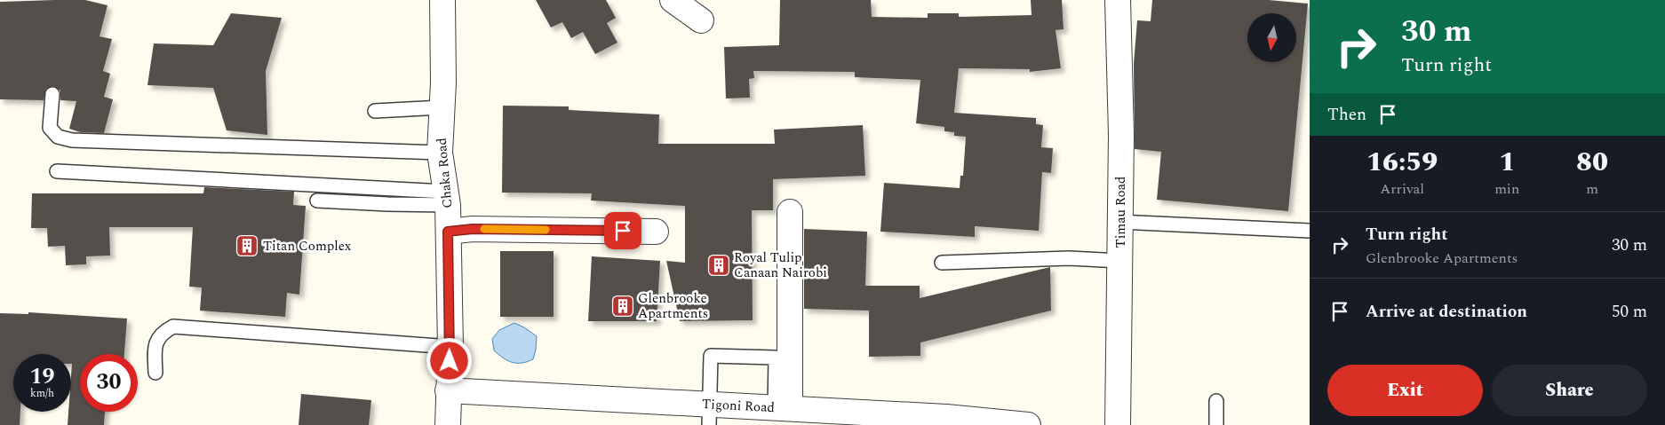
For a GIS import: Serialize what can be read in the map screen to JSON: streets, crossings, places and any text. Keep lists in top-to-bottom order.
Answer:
{
  "streets": {
    "street": ["Chaka Road", "Timau Road", "Tigoni Road"]
  },
  "crossings": [
    ["Chaka Road", "Tigoni Road"]
  ],
  "places": {
    "building": ["Titan Complex", "Royal Tulip Canaan Nairobi", "Glenbrooke Apartments"]
  },
  "north": "bottom",
  "page": {
    "turn": ["30 m", "Turn right"],
    "then": "Then",
    "eta": [
      "16:59",
      "Arrival",
      "1",
      "min",
      "80",
      "m"
    ],
    "list": [
      {
        "name": "Turn right",
        "note": "Glenbrooke Apartments",
        "value": "30 m"
      },
      {
        "name": "Arrive at destination",
        "value": "50 m"
      }
    ],
    "speed": "19 km/h",
    "limit": "30",
    "buttons": ["Exit", "Share"]
  }
}
